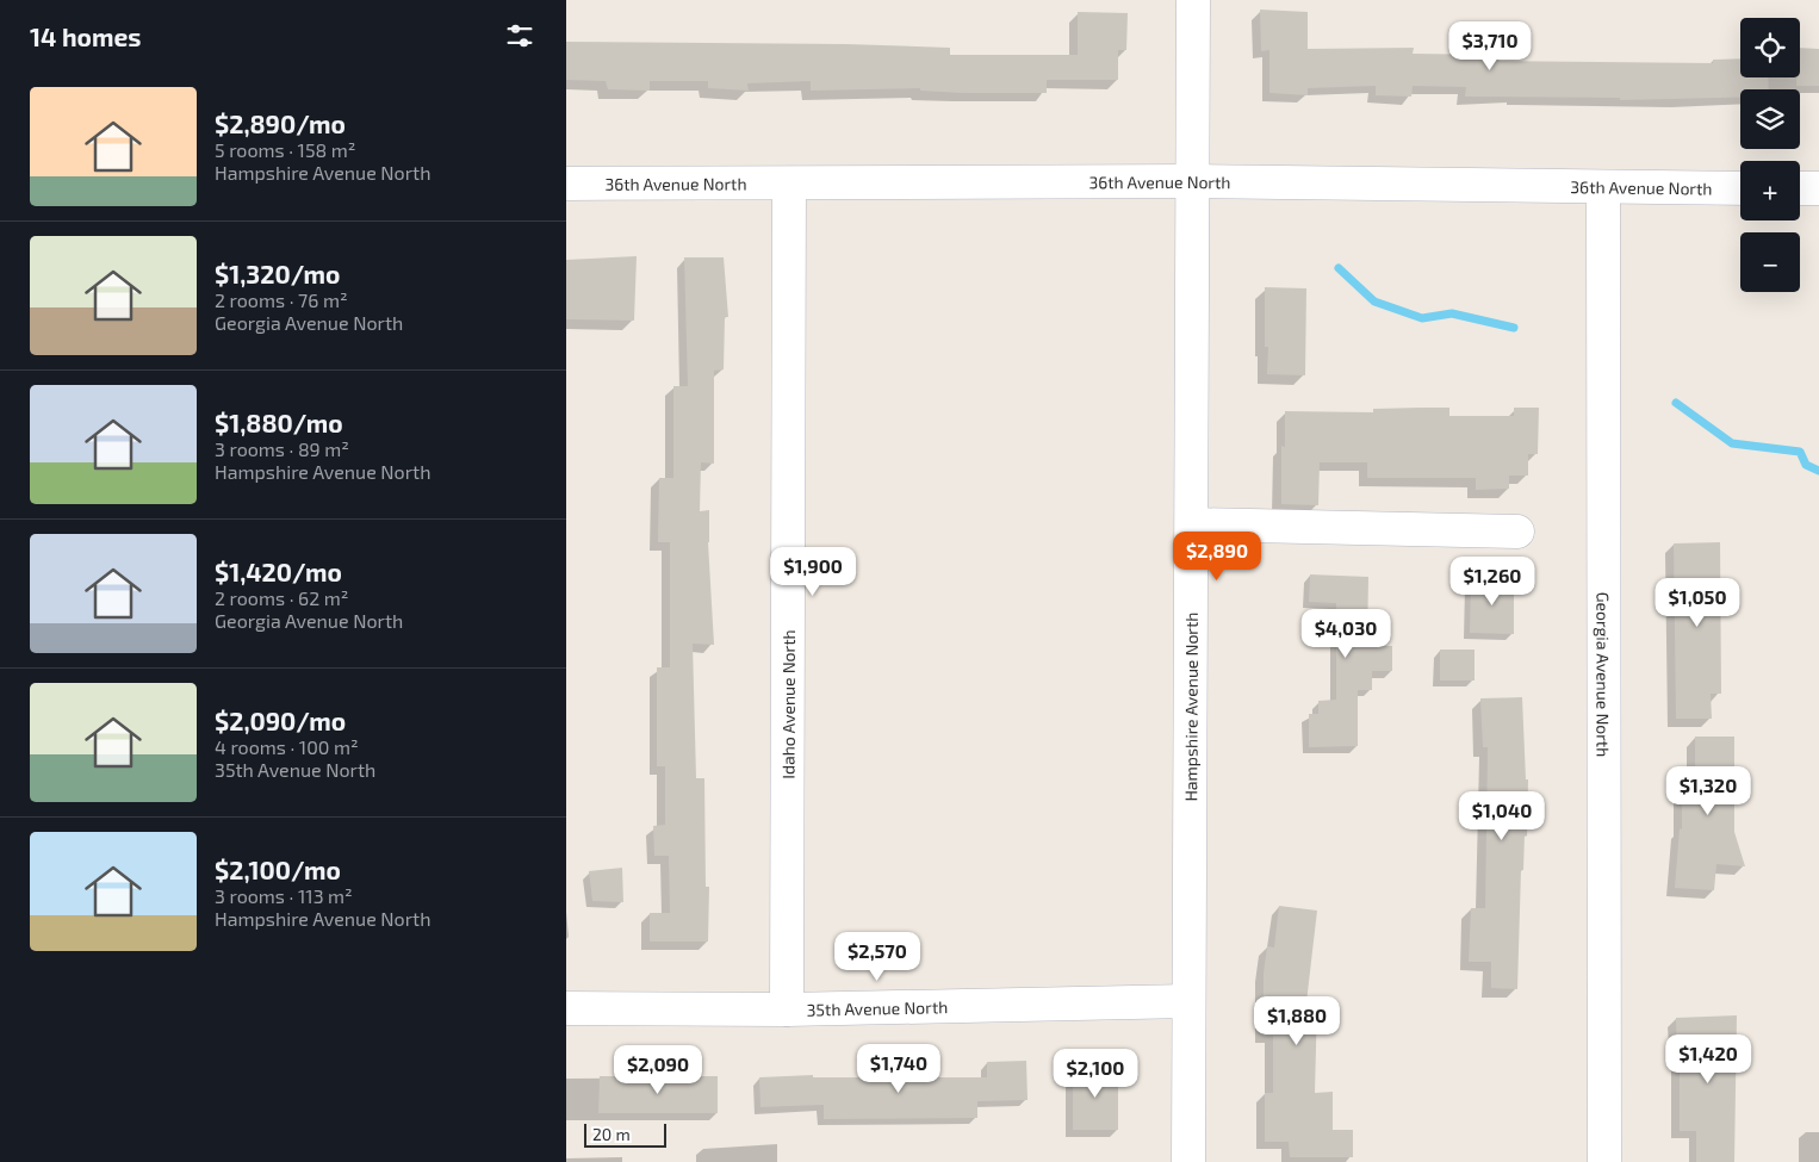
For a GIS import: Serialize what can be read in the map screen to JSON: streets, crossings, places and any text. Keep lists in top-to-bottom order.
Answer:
{
  "streets": {
    "street": [
      "36th Avenue North",
      "Georgia Avenue North",
      "Idaho Avenue North",
      "Hampshire Avenue North",
      "35th Avenue North"
    ]
  },
  "crossings": [
    ["36th Avenue North", "Georgia Avenue North"],
    ["36th Avenue North", "Idaho Avenue North"],
    ["36th Avenue North", "Hampshire Avenue North"],
    ["Idaho Avenue North", "35th Avenue North"],
    ["Hampshire Avenue North", "35th Avenue North"]
  ],
  "scale_bar": "20 m",
  "page": {
    "heading": "14 homes",
    "map_buttons": ["+", "−"],
    "price": [
      "$3,710",
      "$2,890",
      "$1,900",
      "$1,260",
      "$1,050",
      "$4,030",
      "$1,320",
      "$1,040",
      "$2,570",
      "$1,880",
      "$1,420",
      "$1,740",
      "$2,090",
      "$2,100"
    ],
    "list": [
      {
        "name": "$2,890/mo",
        "note": "5 rooms · 158 m² · Hampshire Avenue North"
      },
      {
        "name": "$1,320/mo",
        "note": "2 rooms · 76 m² · Georgia Avenue North"
      },
      {
        "name": "$1,880/mo",
        "note": "3 rooms · 89 m² · Hampshire Avenue North"
      },
      {
        "name": "$1,420/mo",
        "note": "2 rooms · 62 m² · Georgia Avenue North"
      },
      {
        "name": "$2,090/mo",
        "note": "4 rooms · 100 m² · 35th Avenue North"
      },
      {
        "name": "$2,100/mo",
        "note": "3 rooms · 113 m² · Hampshire Avenue North"
      }
    ],
    "scale": "20 m"
  }
}
